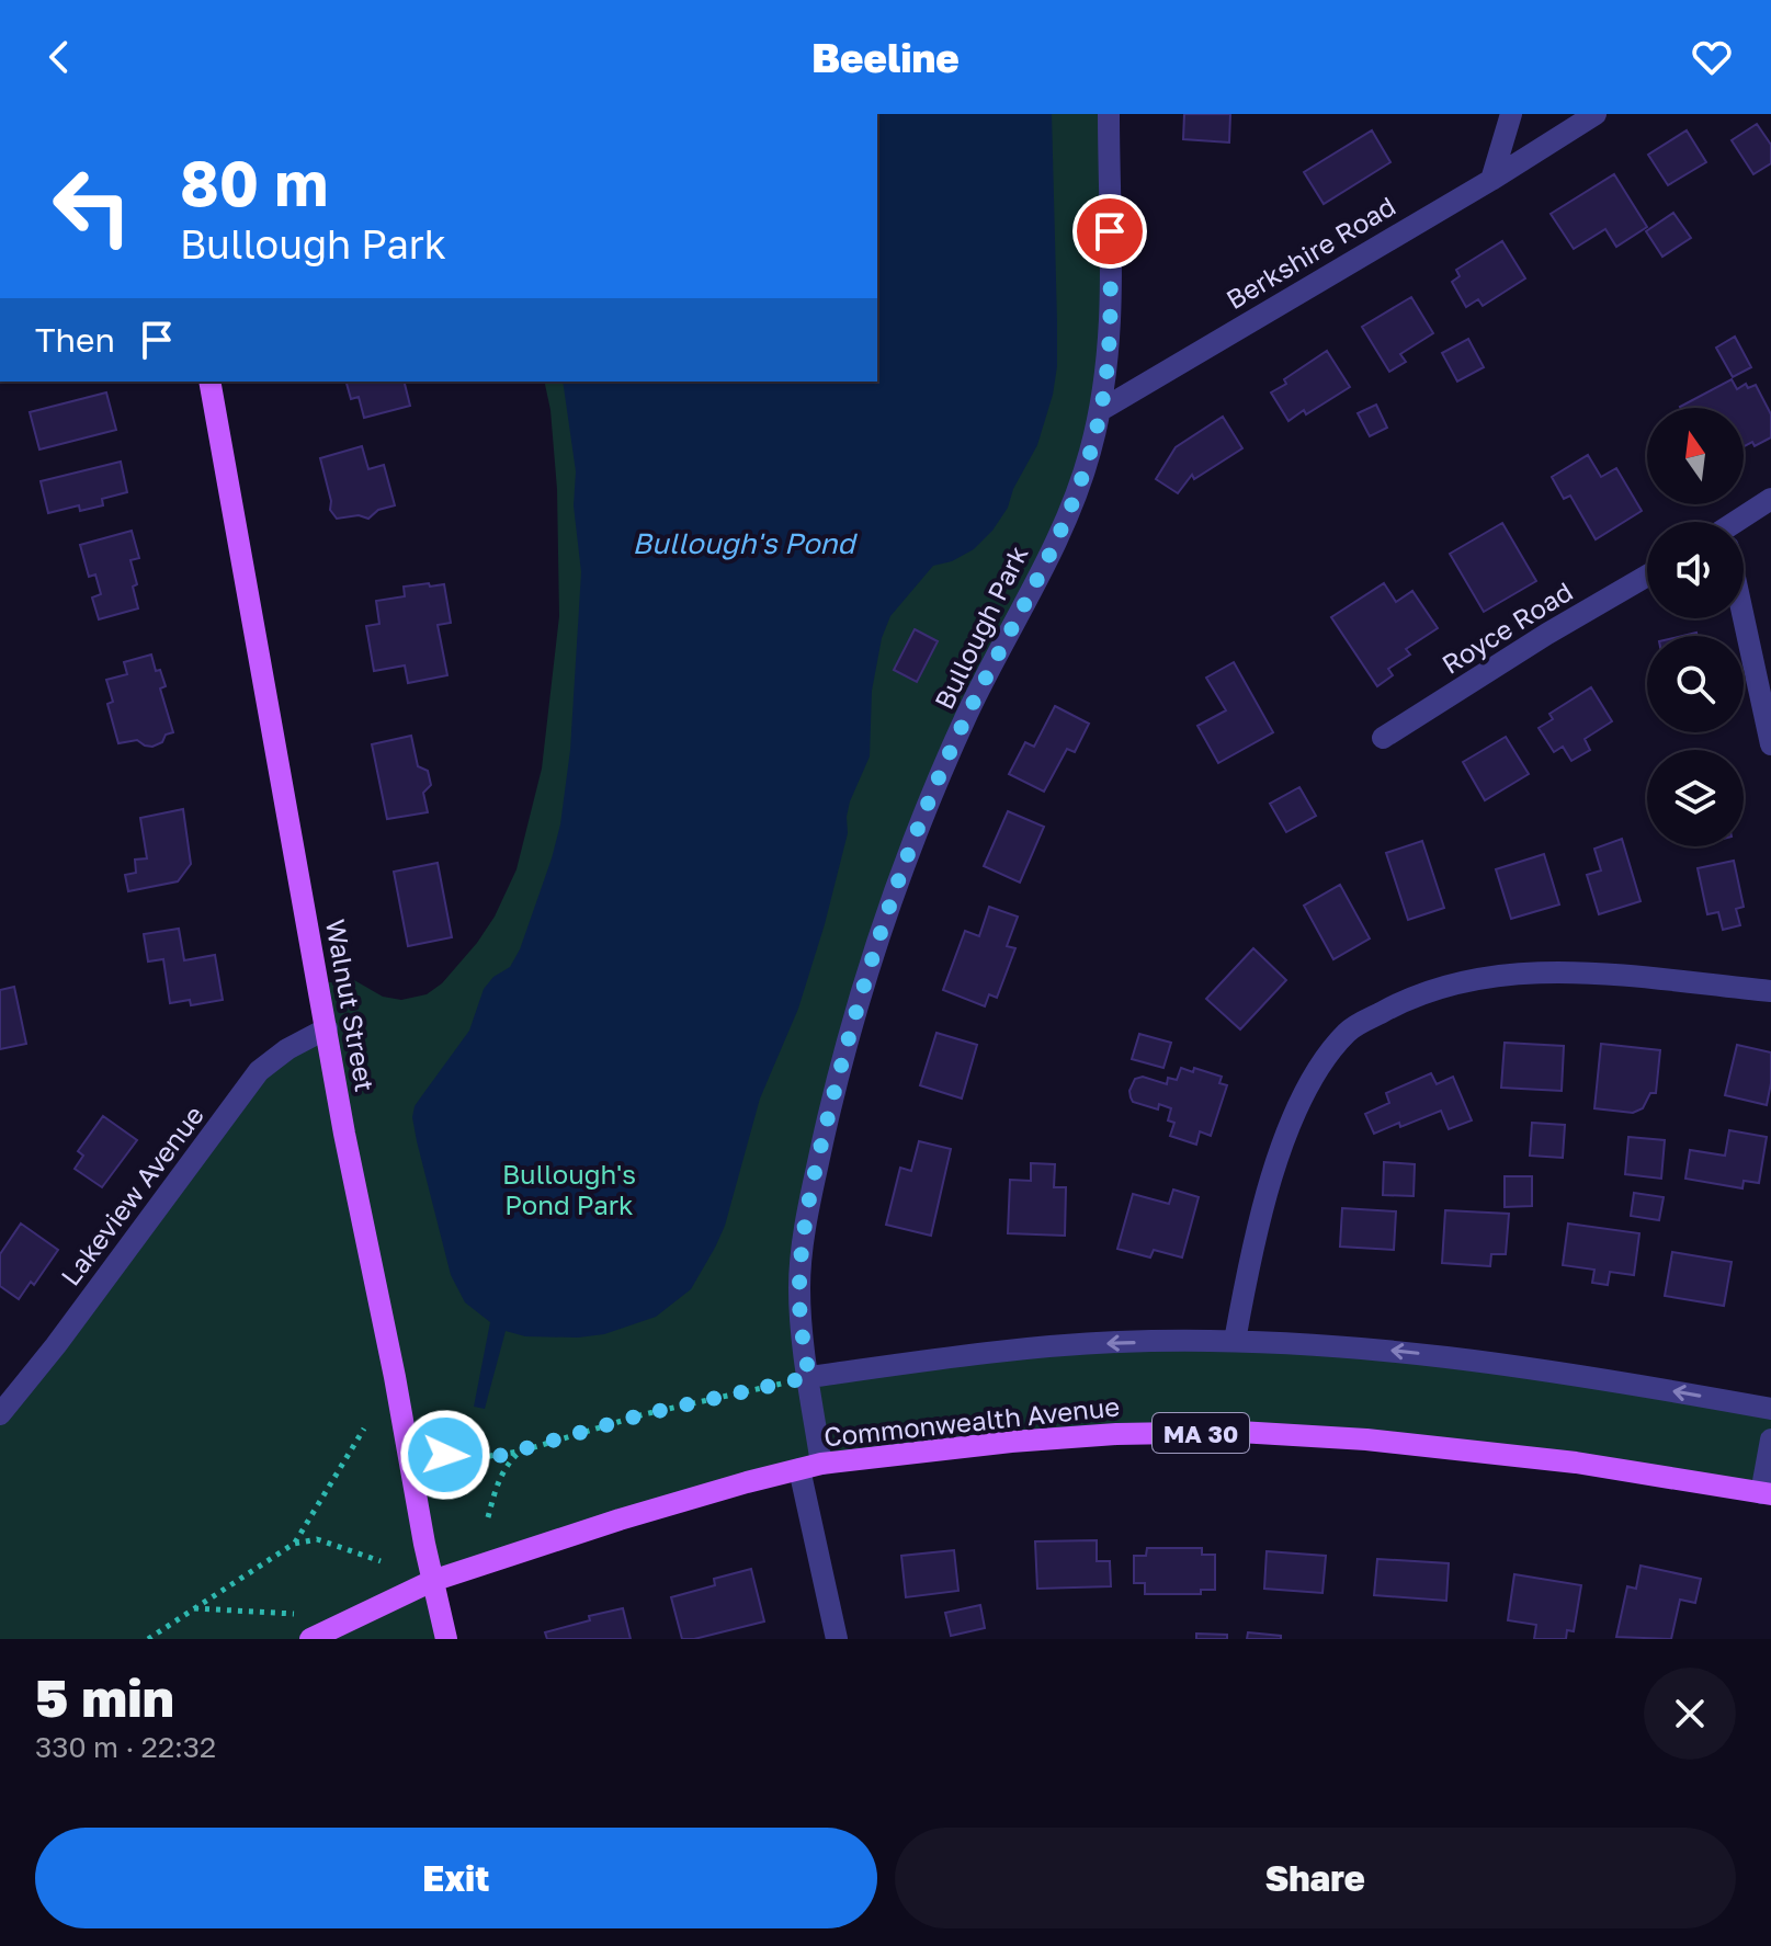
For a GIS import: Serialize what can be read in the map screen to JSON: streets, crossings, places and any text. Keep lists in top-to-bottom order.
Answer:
{
  "streets": {
    "main road": ["Walnut Street", "Commonwealth Avenue", "MA 30"],
    "street": [
      "Berkshire Road",
      "Bullough Park",
      "Royce Road",
      "Lakeview Avenue"
    ]
  },
  "crossings": [
    ["Berkshire Road", "Bullough Park"],
    ["Bullough Park", "Commonwealth Avenue"],
    ["Walnut Street", "Lakeview Avenue"],
    ["Walnut Street", "Commonwealth Avenue"]
  ],
  "water": ["Bullough's Pond"],
  "parks": ["Bullough's Pond Park"],
  "north": "top",
  "page": {
    "header": "Beeline",
    "turn": ["80 m", "Bullough Park"],
    "then": "Then",
    "heading": ["5 min", "330 m · 22:32"],
    "buttons": ["Exit", "Share"]
  }
}
